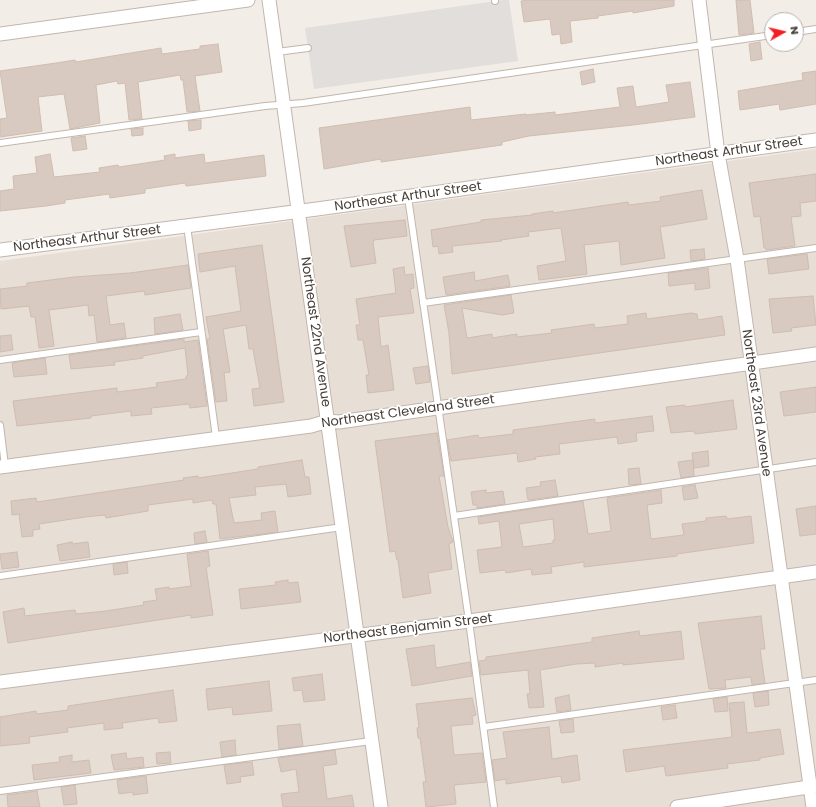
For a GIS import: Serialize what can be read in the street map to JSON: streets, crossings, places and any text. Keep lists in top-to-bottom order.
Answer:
{
  "streets": {
    "street": [
      "Northeast Arthur Street",
      "Northeast 22nd Avenue",
      "Northeast 23rd Avenue",
      "Northeast Cleveland Street",
      "Northeast Benjamin Street"
    ]
  },
  "crossings": [
    ["Northeast Arthur Street", "Northeast 22nd Avenue"],
    ["Northeast Arthur Street", "Northeast 23rd Avenue"],
    ["Northeast 22nd Avenue", "Northeast Cleveland Street"],
    ["Northeast 22nd Avenue", "Northeast Benjamin Street"],
    ["Northeast 23rd Avenue", "Northeast Cleveland Street"],
    ["Northeast 23rd Avenue", "Northeast Benjamin Street"]
  ],
  "north": "right"
}
